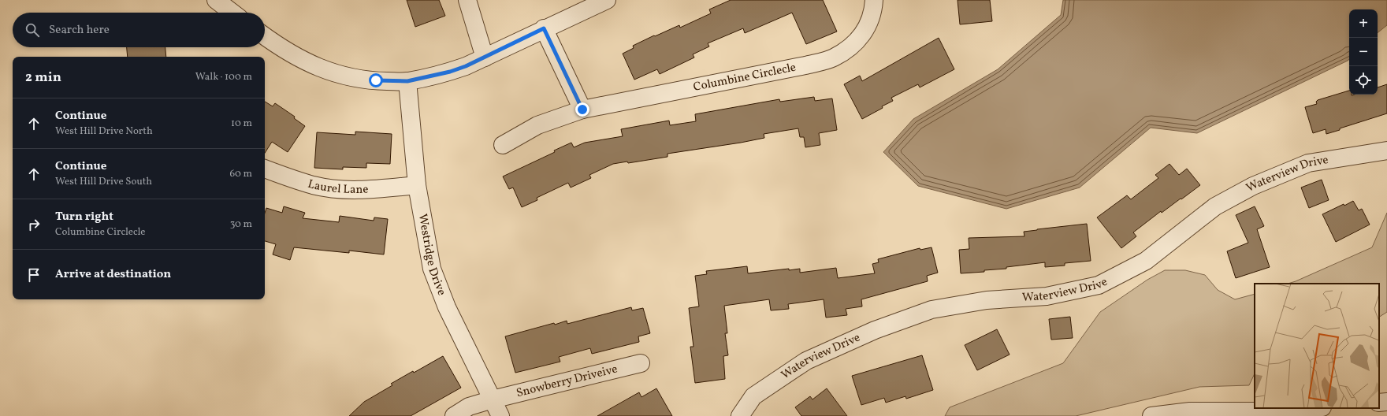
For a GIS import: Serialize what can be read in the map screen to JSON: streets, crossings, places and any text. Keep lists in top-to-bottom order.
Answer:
{
  "streets": {
    "street": [
      "Columbine Circlecle",
      "Waterview Drive",
      "Laurel Lane",
      "Westridge Drive",
      "Snowberry Driveive"
    ]
  },
  "crossings": [
    ["Laurel Lane", "Westridge Drive"],
    ["Westridge Drive", "Snowberry Driveive"]
  ],
  "page": {
    "map_buttons": ["+", "−"],
    "search": "Search here",
    "heading": ["2 min", "Walk · 100 m"],
    "list": [
      ["Continue", "West Hill Drive North", "10 m"],
      ["Continue", "West Hill Drive South", "60 m"],
      ["Turn right", "Columbine Circlecle", "30 m"],
      "Arrive at destination"
    ]
  }
}
